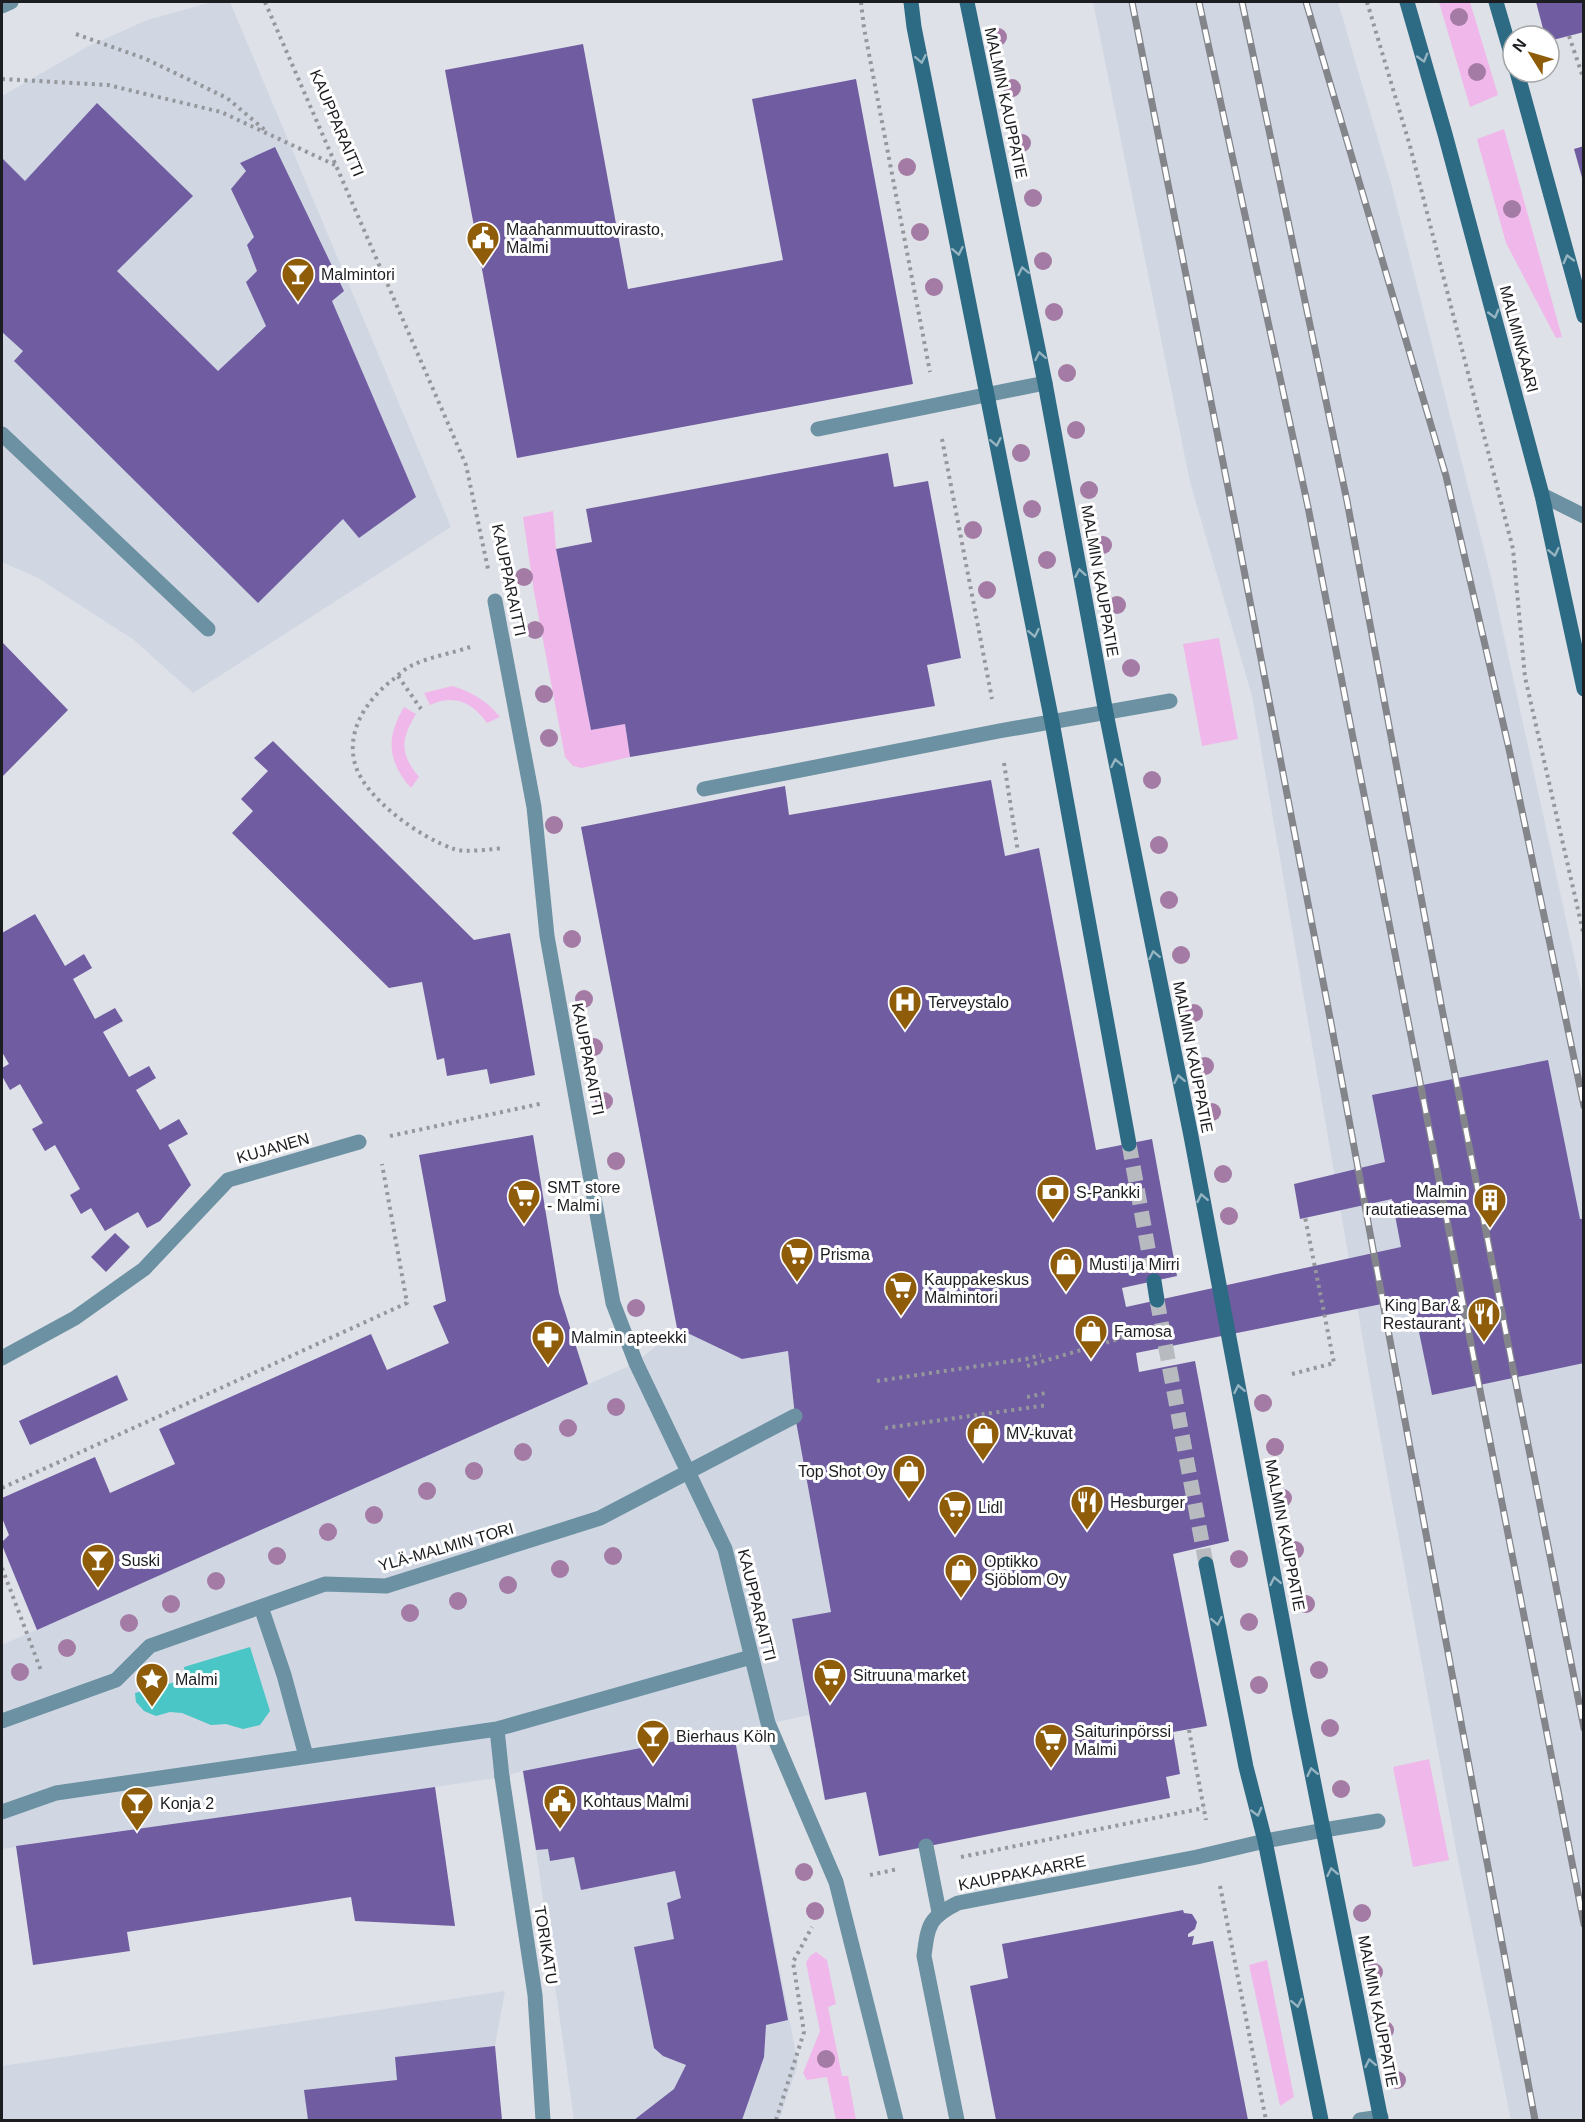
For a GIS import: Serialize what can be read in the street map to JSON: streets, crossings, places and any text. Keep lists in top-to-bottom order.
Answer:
{
  "streets": {
    "main road": ["MALMIN KAUPPATIE", "MALMINKAARI"],
    "street": [
      "KAUPPARAITTI",
      "KUJANEN",
      "YLÄ-MALMIN TORI",
      "KAUPPAKAARRE",
      "TORIKATU"
    ]
  },
  "crossings": [
    ["MALMIN KAUPPATIE", "KAUPPAKAARRE"],
    ["KAUPPARAITTI", "YLÄ-MALMIN TORI"]
  ],
  "places": {
    "public building": ["Maahanmuuttovirasto, Malmi", "Kohtaus Malmi"],
    "bar": [
      "Malmintori",
      "Suski",
      "Bierhaus Köln",
      "Konja 2"
    ],
    "hospital": ["Terveystalo"],
    "bank": ["S-Pankki"],
    "supermarket": [
      "SMT store - Malmi",
      "Prisma",
      "Kauppakeskus Malmintori",
      "Lidl",
      "Sitruuna market",
      "Saiturinpörssi Malmi"
    ],
    "building": ["Malmin rautatieasema"],
    "shop": [
      "Musti ja Mirri",
      "Famosa",
      "MV-kuvat",
      "Top Shot Oy",
      "Optikko Sjöblom Oy"
    ],
    "restaurant": ["King Bar & Restaurant", "Hesburger"],
    "pharmacy": ["Malmin apteekki"],
    "place": ["Malmi"]
  },
  "north": "top left"
}
